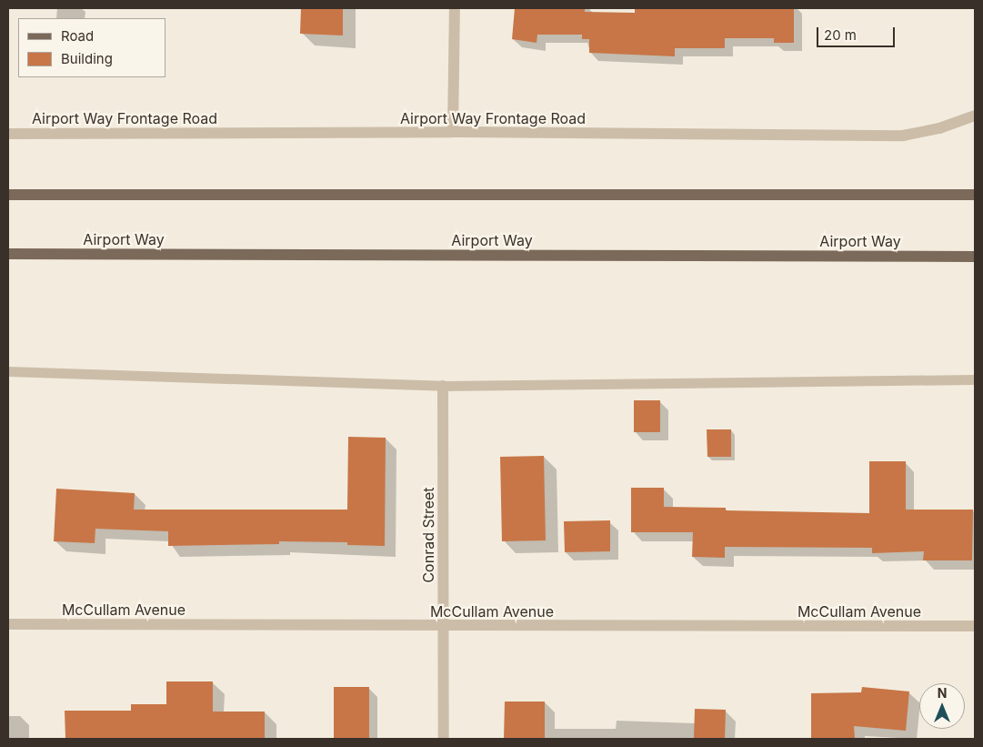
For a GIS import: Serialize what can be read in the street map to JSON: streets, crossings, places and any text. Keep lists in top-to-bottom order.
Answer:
{
  "streets": {
    "main road": ["Airport Way"],
    "street": ["Airport Way Frontage Road", "Conrad Street", "McCullam Avenue"]
  },
  "crossings": [
    ["Conrad Street", "McCullam Avenue"]
  ],
  "legend": ["Road", "Building"],
  "scale_bar": "20 m",
  "north": "top"
}
